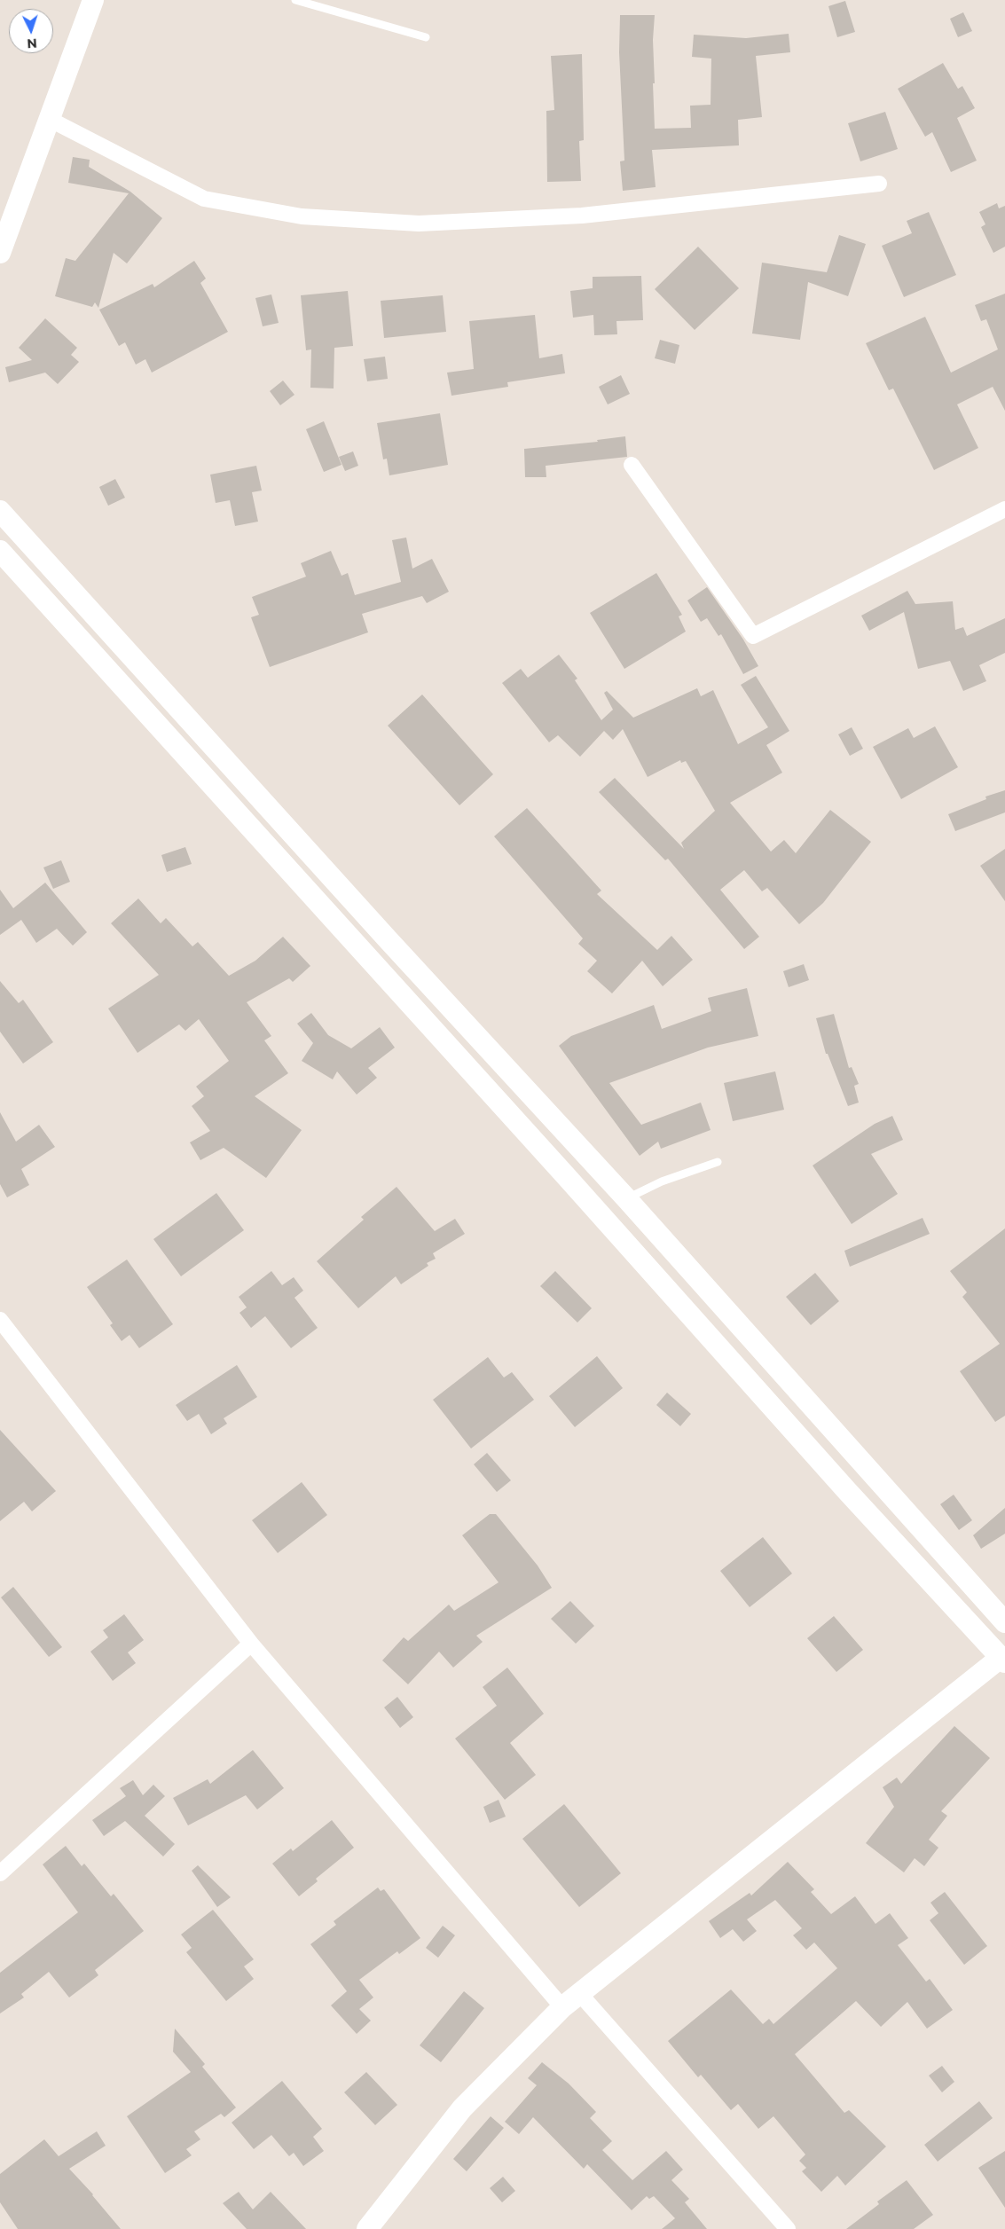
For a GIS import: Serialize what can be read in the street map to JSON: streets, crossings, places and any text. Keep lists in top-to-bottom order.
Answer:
{
  "north": "bottom"
}
